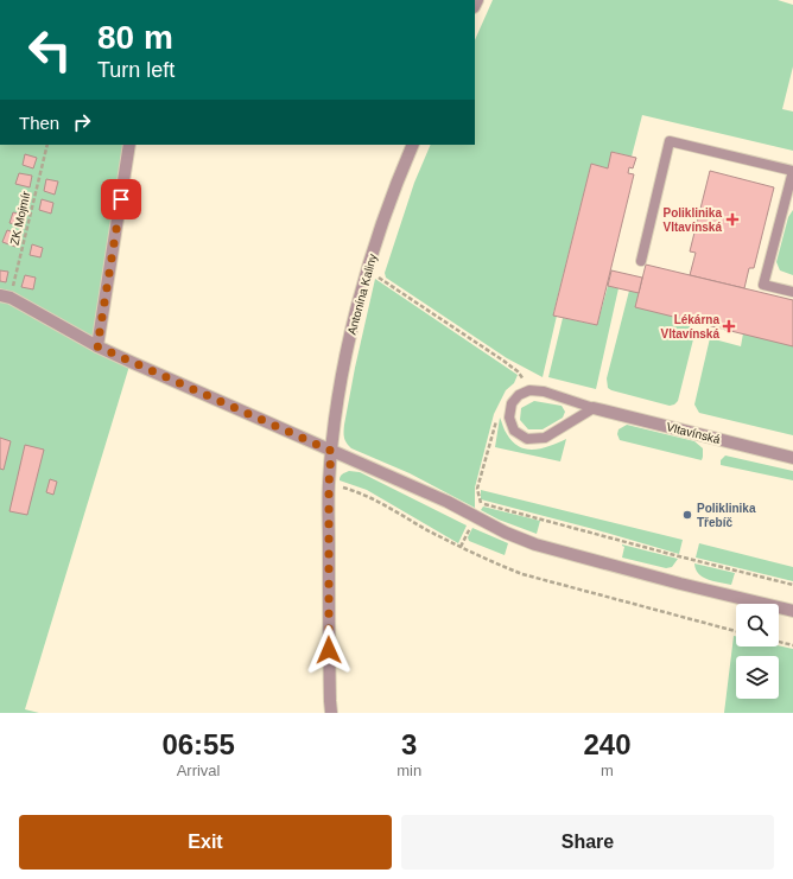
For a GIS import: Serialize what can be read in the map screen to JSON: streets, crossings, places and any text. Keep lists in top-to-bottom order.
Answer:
{
  "streets": {
    "street": ["Antonína Kaliny", "Vltavínská"],
    "path": ["ZK Mojmír"]
  },
  "places": {
    "health": ["Poliklinika Vltavínská", "Lékárna Vltavínská"],
    "other": ["Poliklinika Třebíč"]
  },
  "page": {
    "turn": ["80 m", "Turn left"],
    "then": "Then",
    "eta": [
      "06:55",
      "Arrival",
      "3",
      "min",
      "240",
      "m"
    ],
    "buttons": ["Exit", "Share"]
  }
}
